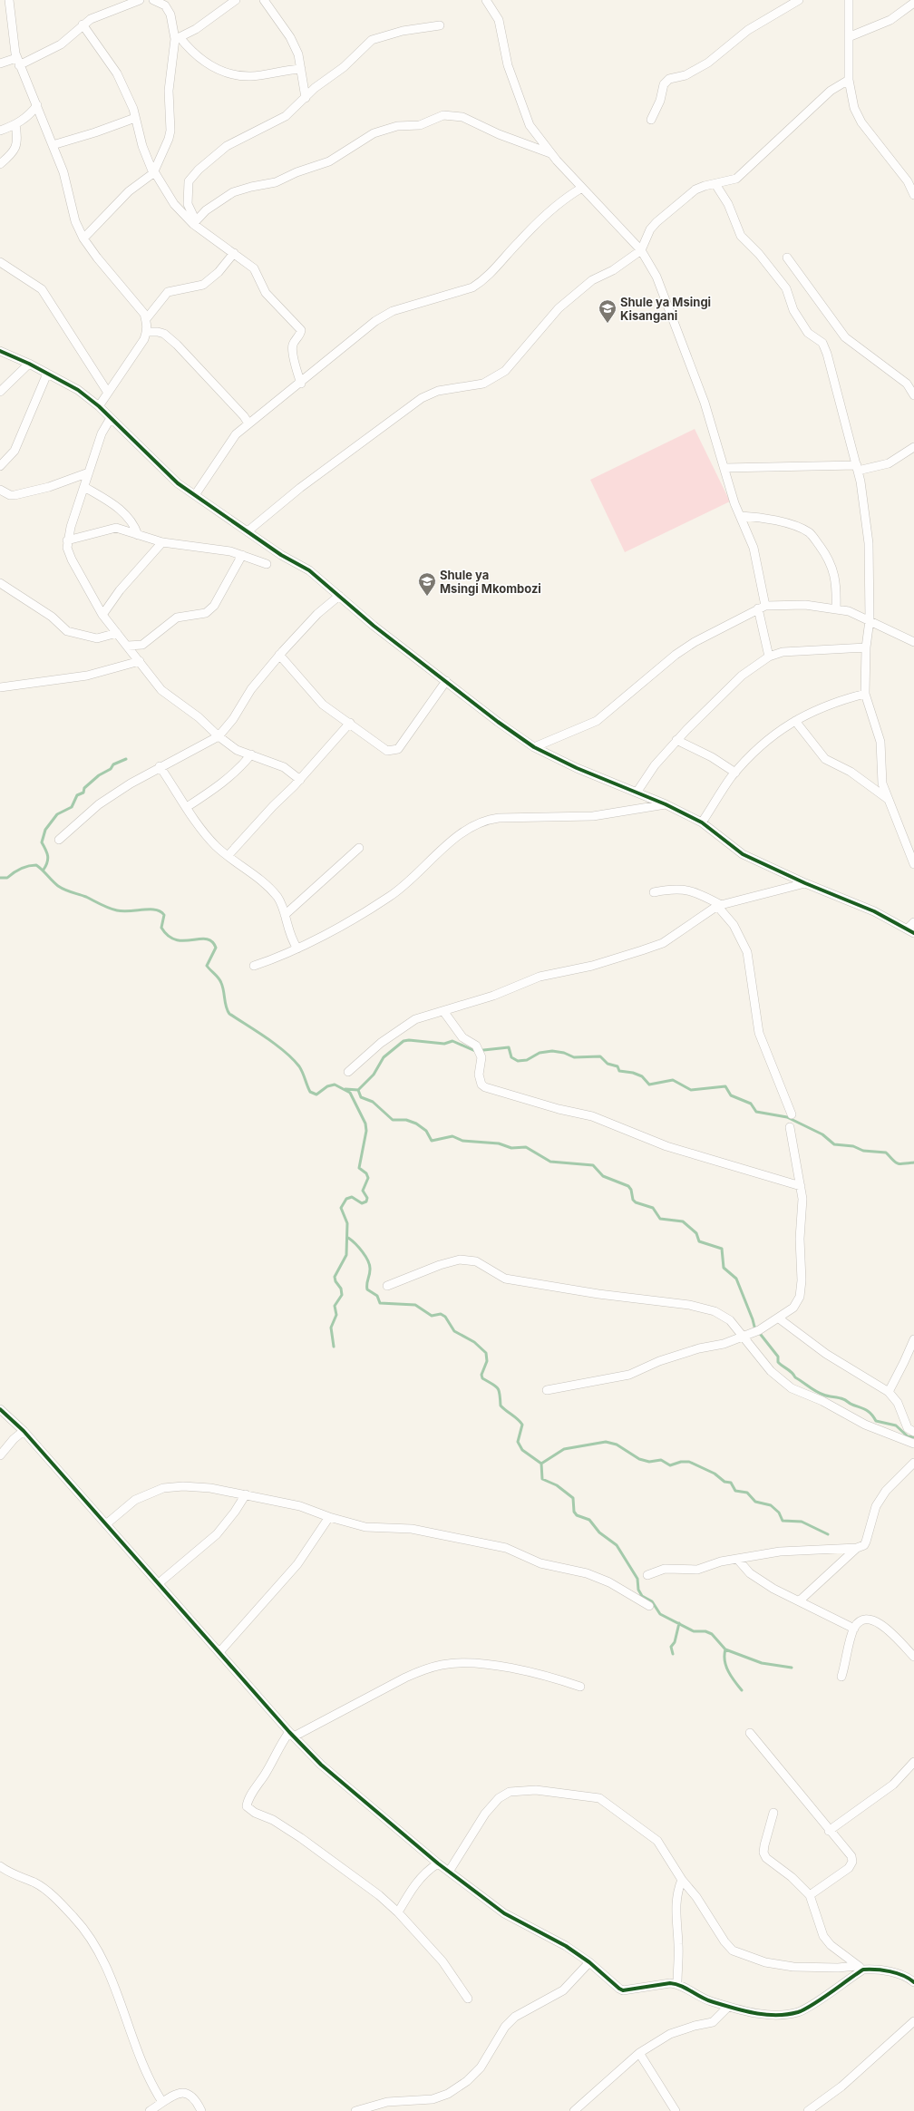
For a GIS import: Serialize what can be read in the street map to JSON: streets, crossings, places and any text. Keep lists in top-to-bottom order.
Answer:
{
  "places": {
    "school or university": ["Shule ya Msingi Kisangani", "Shule ya Msingi Mkombozi"]
  }
}
